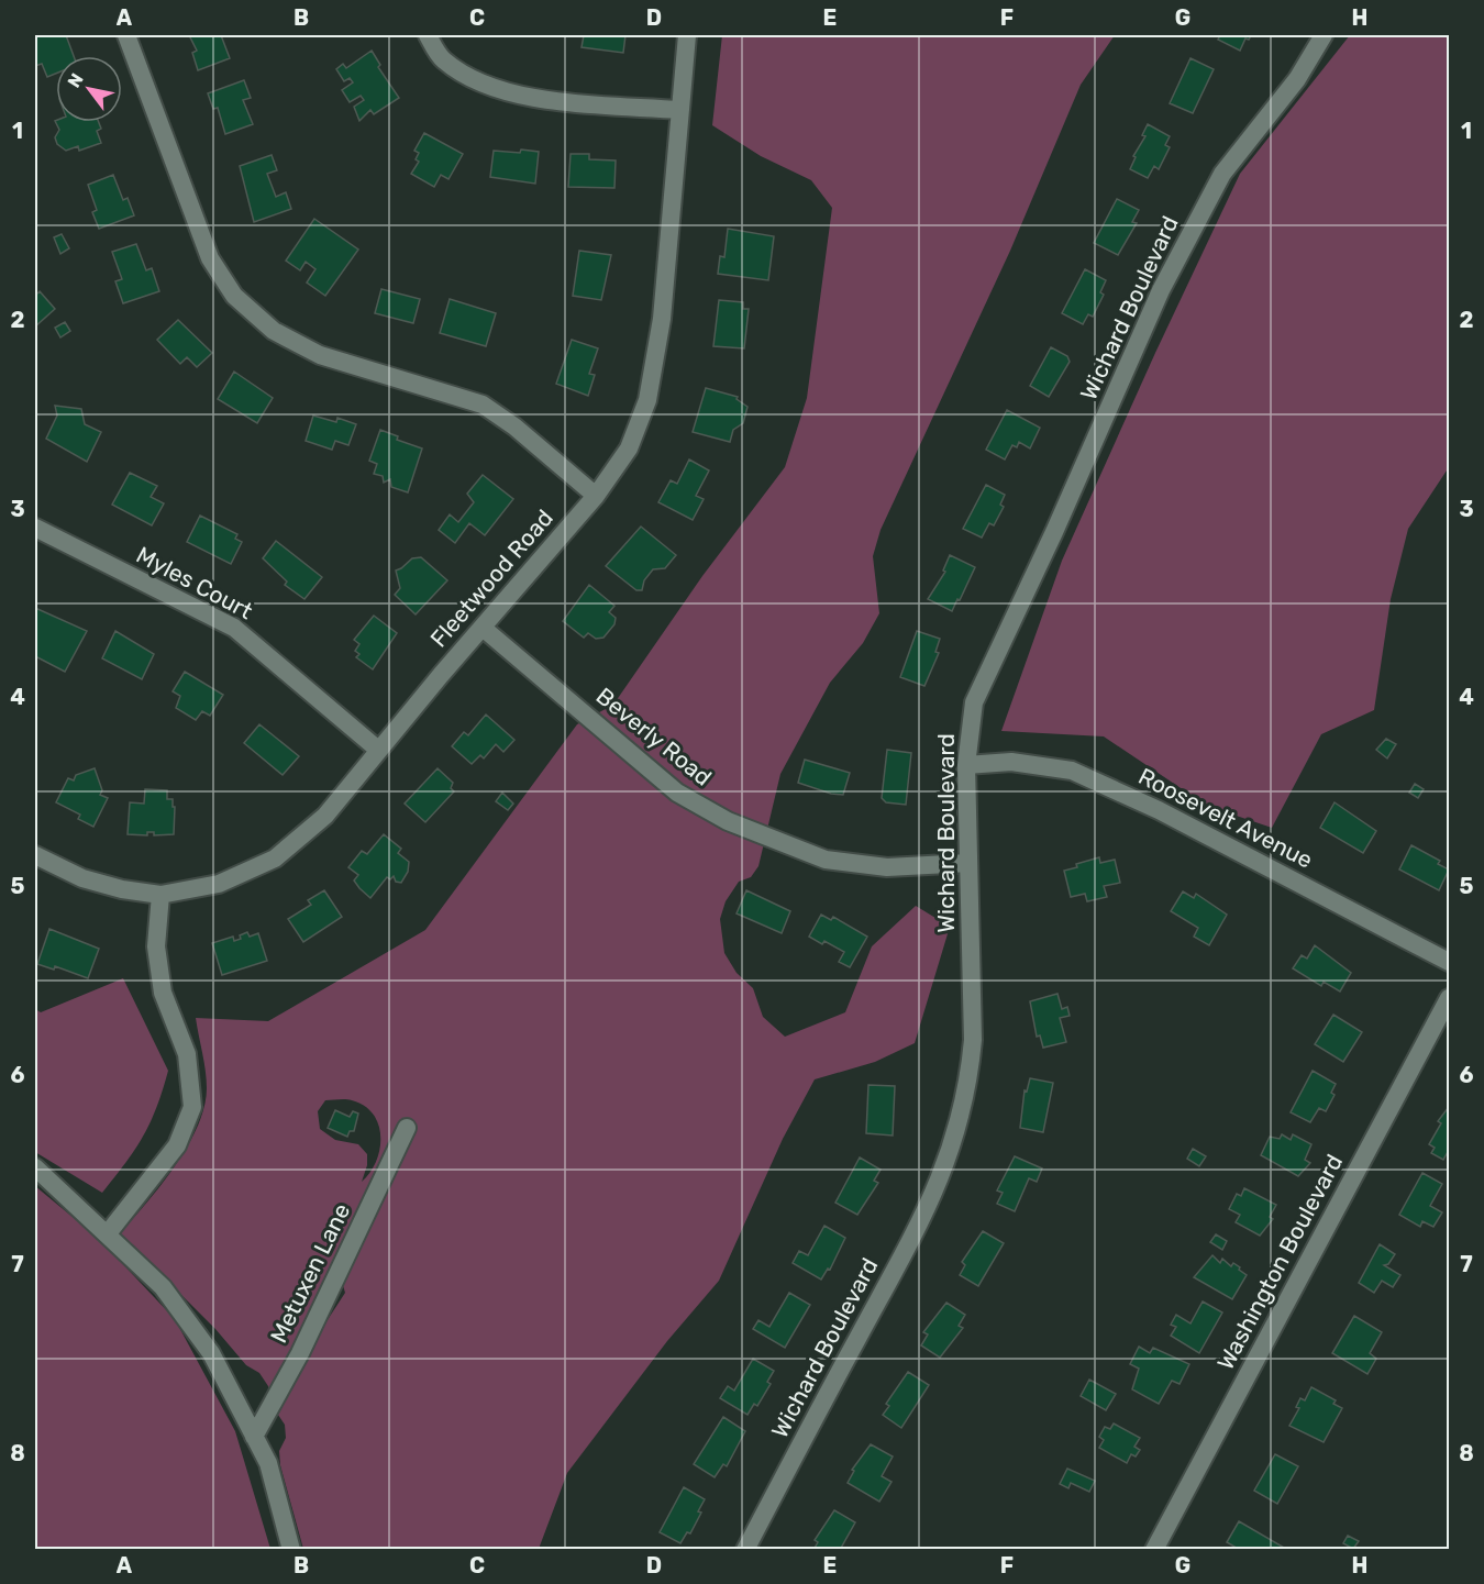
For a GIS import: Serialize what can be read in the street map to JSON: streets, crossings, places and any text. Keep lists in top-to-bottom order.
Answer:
{
  "streets": {
    "street": [
      "Wichard Boulevard",
      "Fleetwood Road",
      "Myles Court",
      "Beverly Road",
      "Roosevelt Avenue",
      "Washington Boulevard",
      "Metuxen Lane"
    ]
  },
  "crossings": [
    ["Wichard Boulevard", "Beverly Road"],
    ["Wichard Boulevard", "Roosevelt Avenue"],
    ["Fleetwood Road", "Myles Court"],
    ["Fleetwood Road", "Beverly Road"]
  ],
  "north": "top left",
  "grid": {
    "columns": [
      "A",
      "B",
      "C",
      "D",
      "E",
      "F",
      "G",
      "H"
    ],
    "rows": [
      "1",
      "2",
      "3",
      "4",
      "5",
      "6",
      "7",
      "8"
    ]
  }
}
